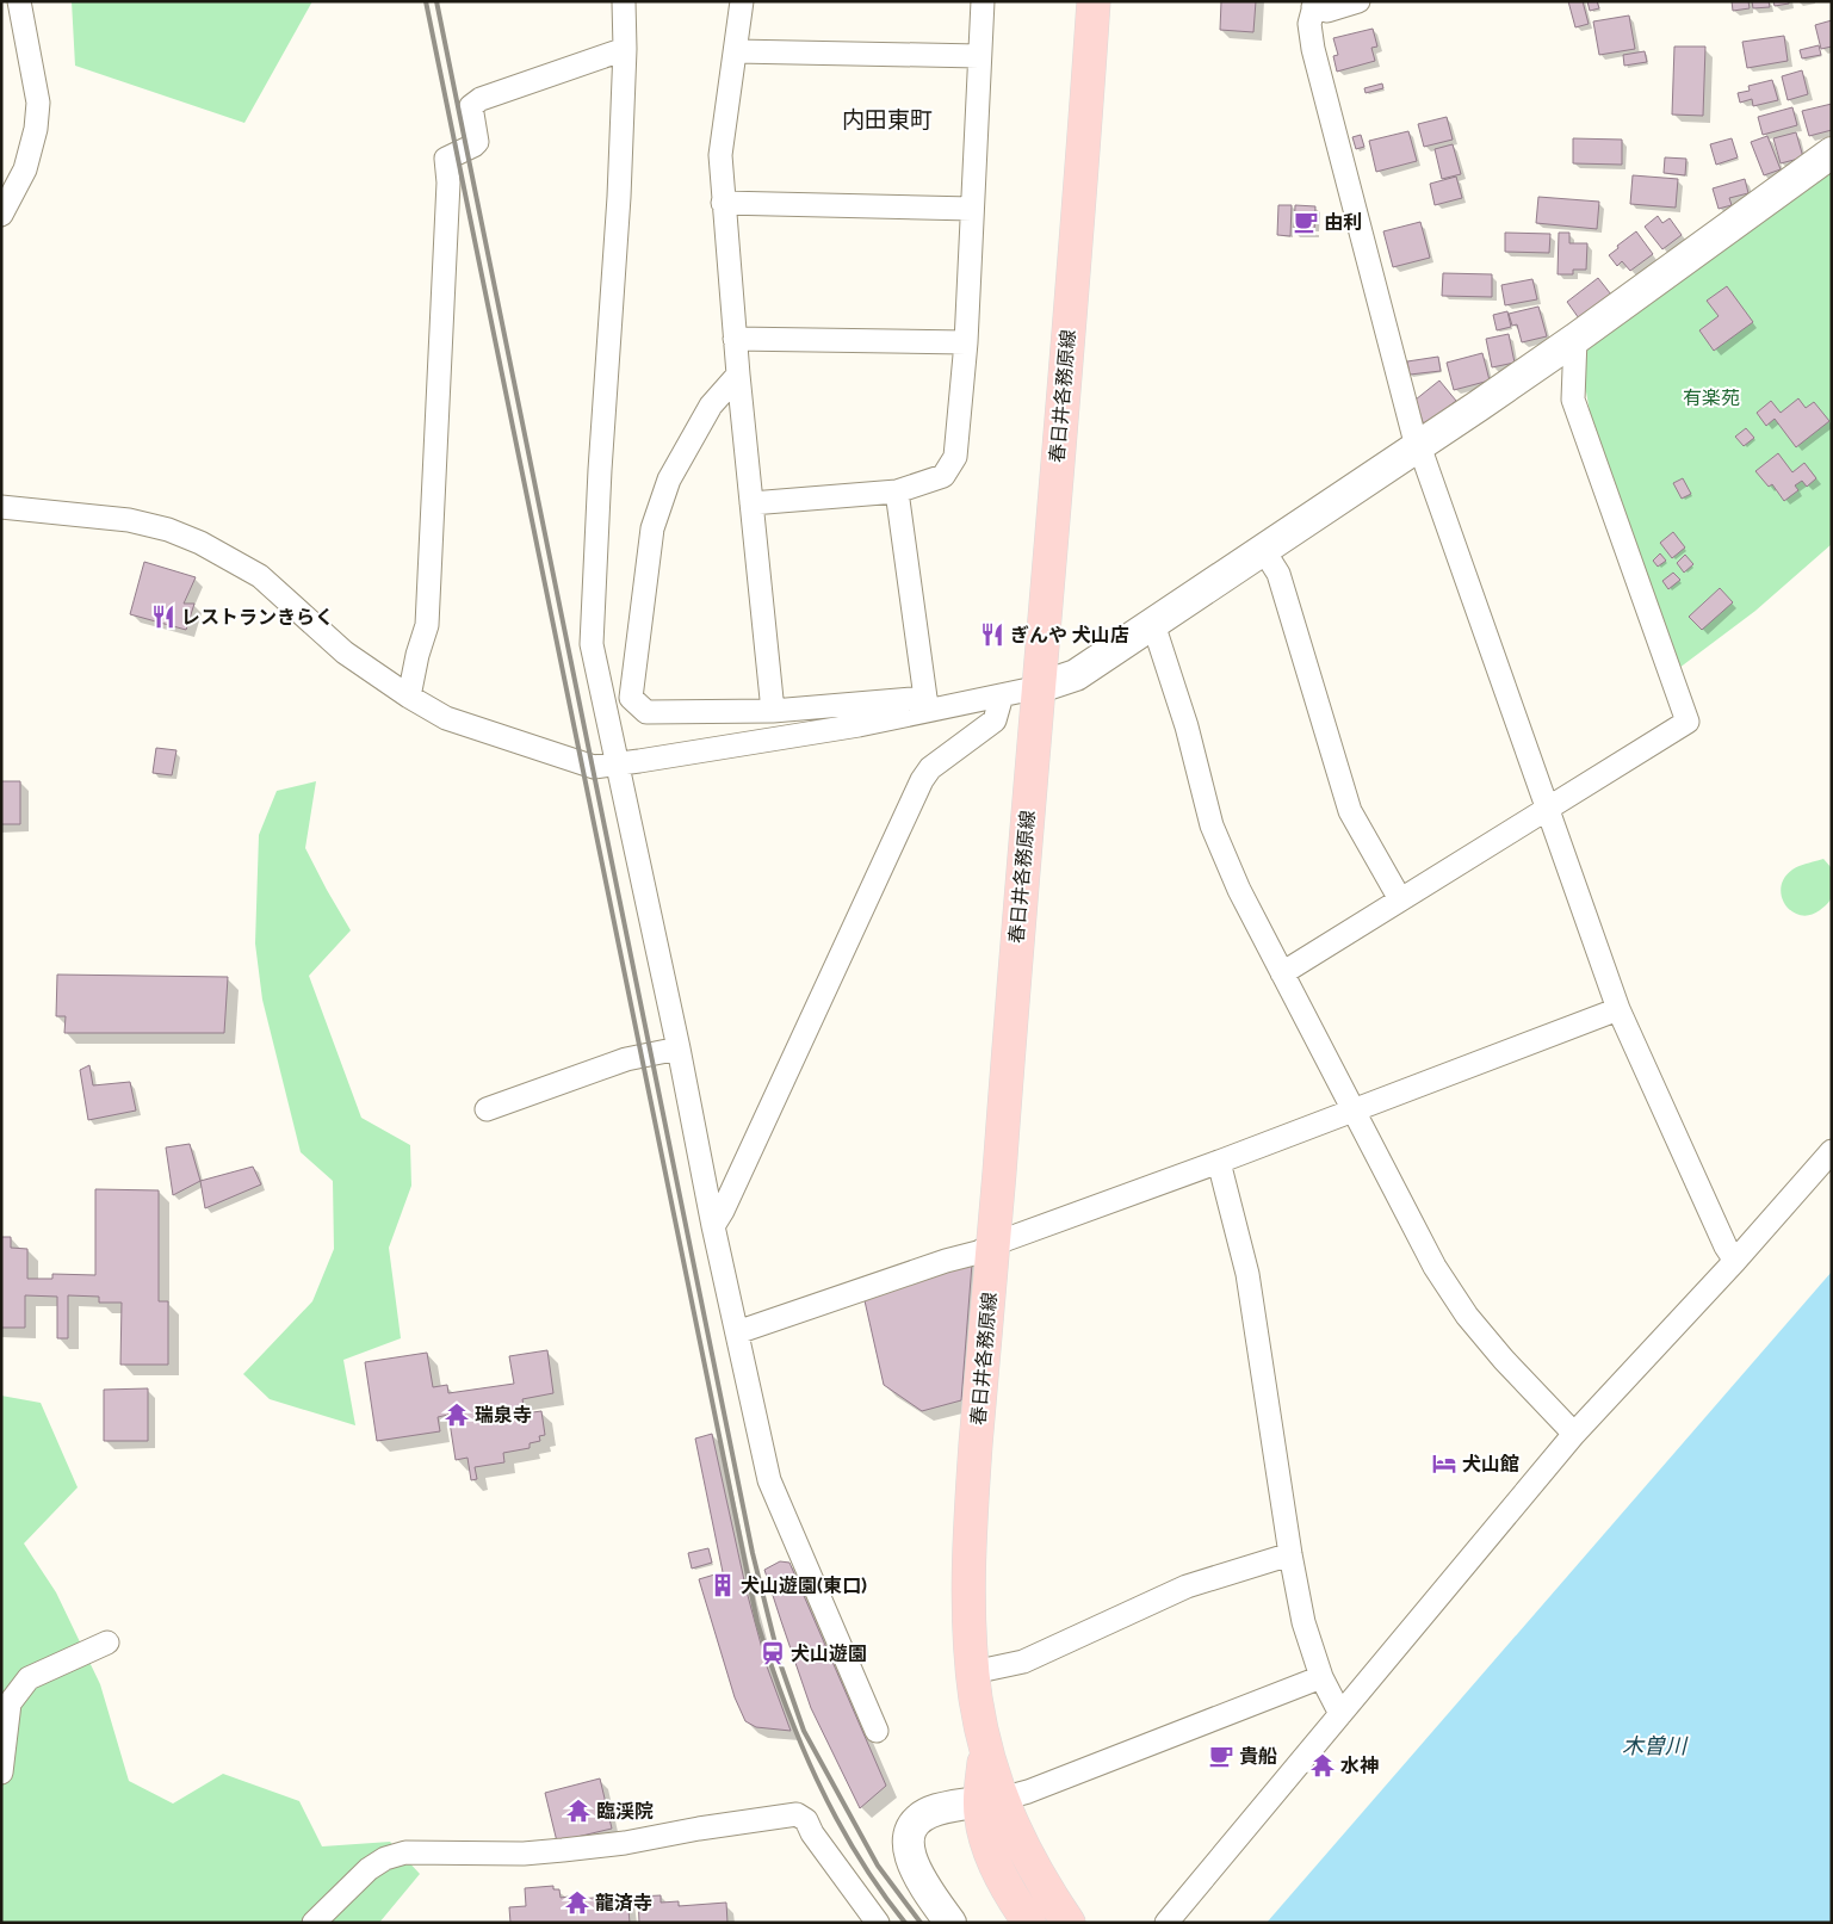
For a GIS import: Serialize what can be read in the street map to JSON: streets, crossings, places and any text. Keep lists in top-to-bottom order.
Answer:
{
  "streets": {
    "main road": ["春日井各務原線"]
  },
  "districts": ["内田東町"],
  "water": ["木曽川"],
  "parks": ["有楽苑"],
  "places": {
    "cafe": ["由利", "貴船"],
    "restaurant": ["レストランきらく", "ぎんや 犬山店"],
    "temple": [
      "瑞泉寺",
      "水神",
      "臨渓院",
      "龍済寺"
    ],
    "hotel": ["犬山館"],
    "building": ["犬山遊園(東口)"],
    "station": ["犬山遊園"]
  }
}
